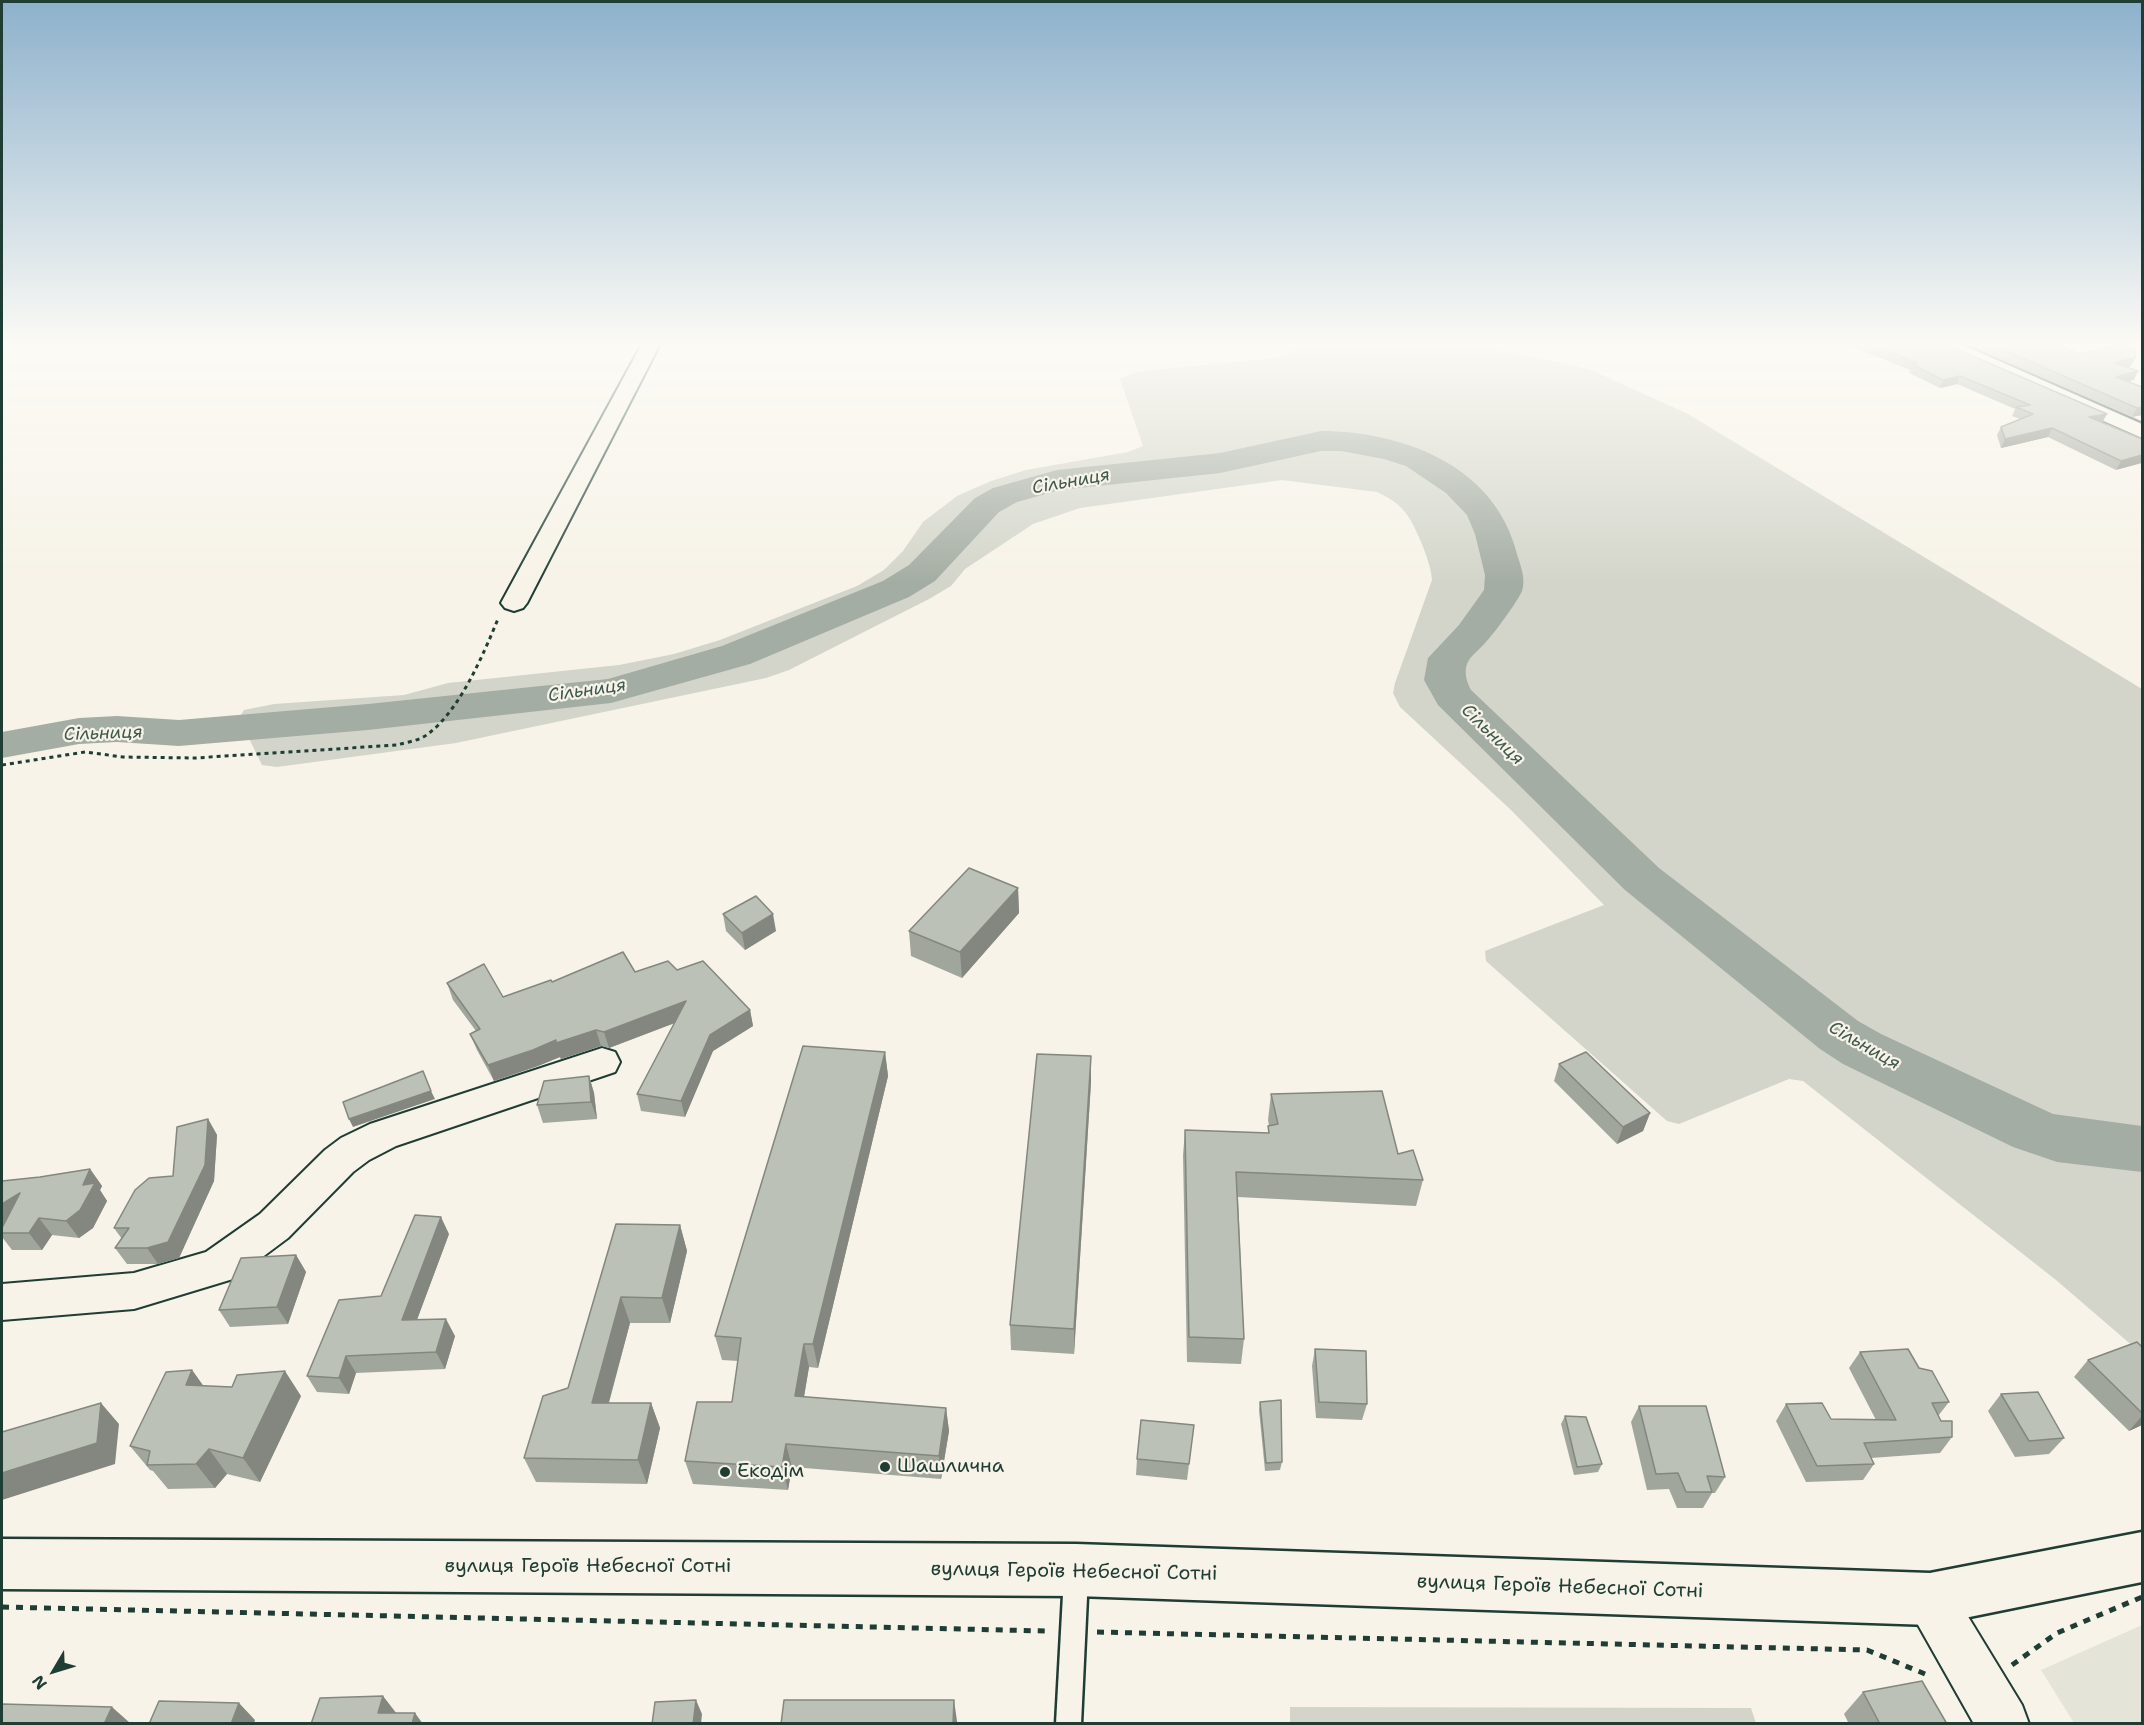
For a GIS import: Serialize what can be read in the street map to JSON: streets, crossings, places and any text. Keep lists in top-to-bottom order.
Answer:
{
  "streets": {
    "main road": ["вулиця Героїв Небесної Сотні"]
  },
  "water": ["Сільниця"],
  "places": ["Шашлична", "Екодім"],
  "north": "bottom left"
}
